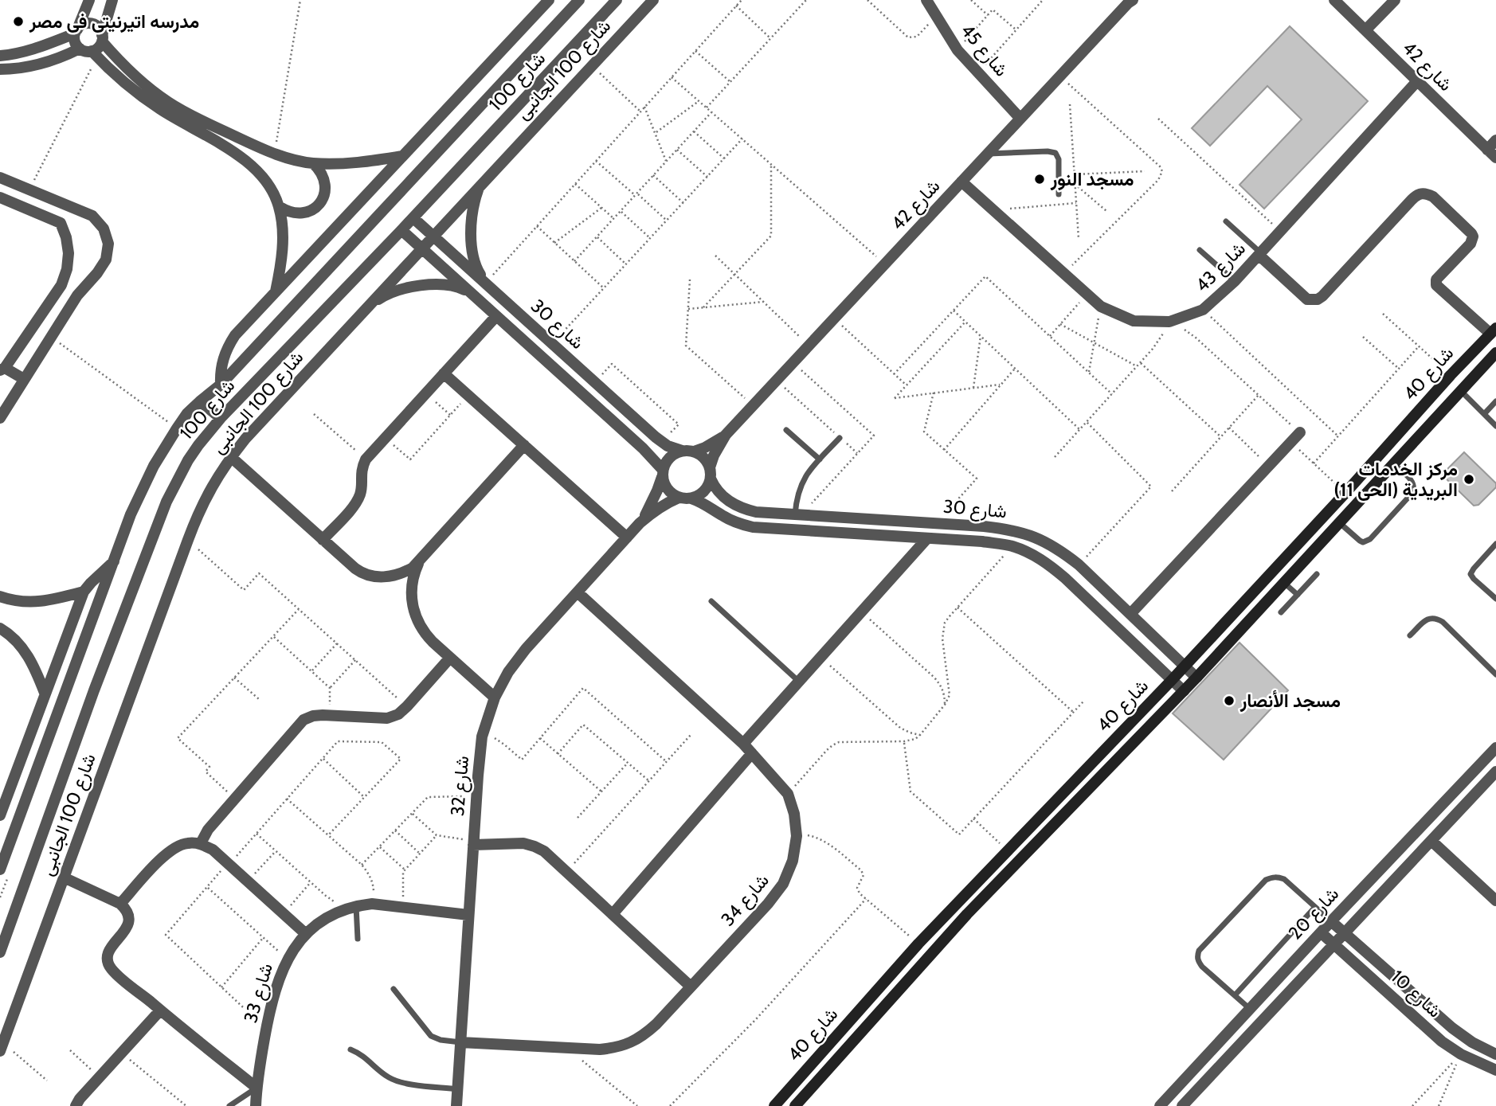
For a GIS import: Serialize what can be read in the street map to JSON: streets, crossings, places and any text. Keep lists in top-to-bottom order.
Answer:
{
  "streets": {
    "street": [
      "شارع 45",
      "شارع 42",
      "شارع 100 الجانبى",
      "شارع 100",
      "شارع 43",
      "شارع 30",
      "شارع 40",
      "شارع 32",
      "شارع 34",
      "شارع 20",
      "شارع 33",
      "شارع 10"
    ]
  },
  "crossings": [
    ["شارع 45", "شارع 42"],
    ["شارع 42", "شارع 43"],
    ["شارع 42", "شارع 30"],
    ["شارع 42", "شارع 32"],
    ["شارع 100 الجانبى", "شارع 30"],
    ["شارع 100", "شارع 30"],
    ["شارع 30", "شارع 40"],
    ["شارع 30", "شارع 32"],
    ["شارع 32", "شارع 34"],
    ["شارع 32", "شارع 33"],
    ["شارع 20", "شارع 10"]
  ],
  "places": [
    "مدرسه اتيرنيتى فى مصر",
    "مسجد النور",
    "مركز الخدمات البريدية (الحى 11)",
    "مسجد الأنصار"
  ]
}
